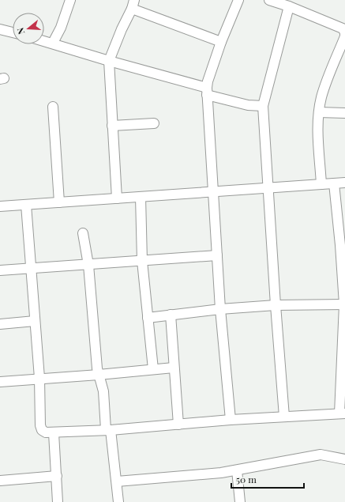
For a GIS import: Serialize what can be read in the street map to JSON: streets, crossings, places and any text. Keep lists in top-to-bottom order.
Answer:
{
  "scale_bar": "50 m",
  "north": "left"
}
